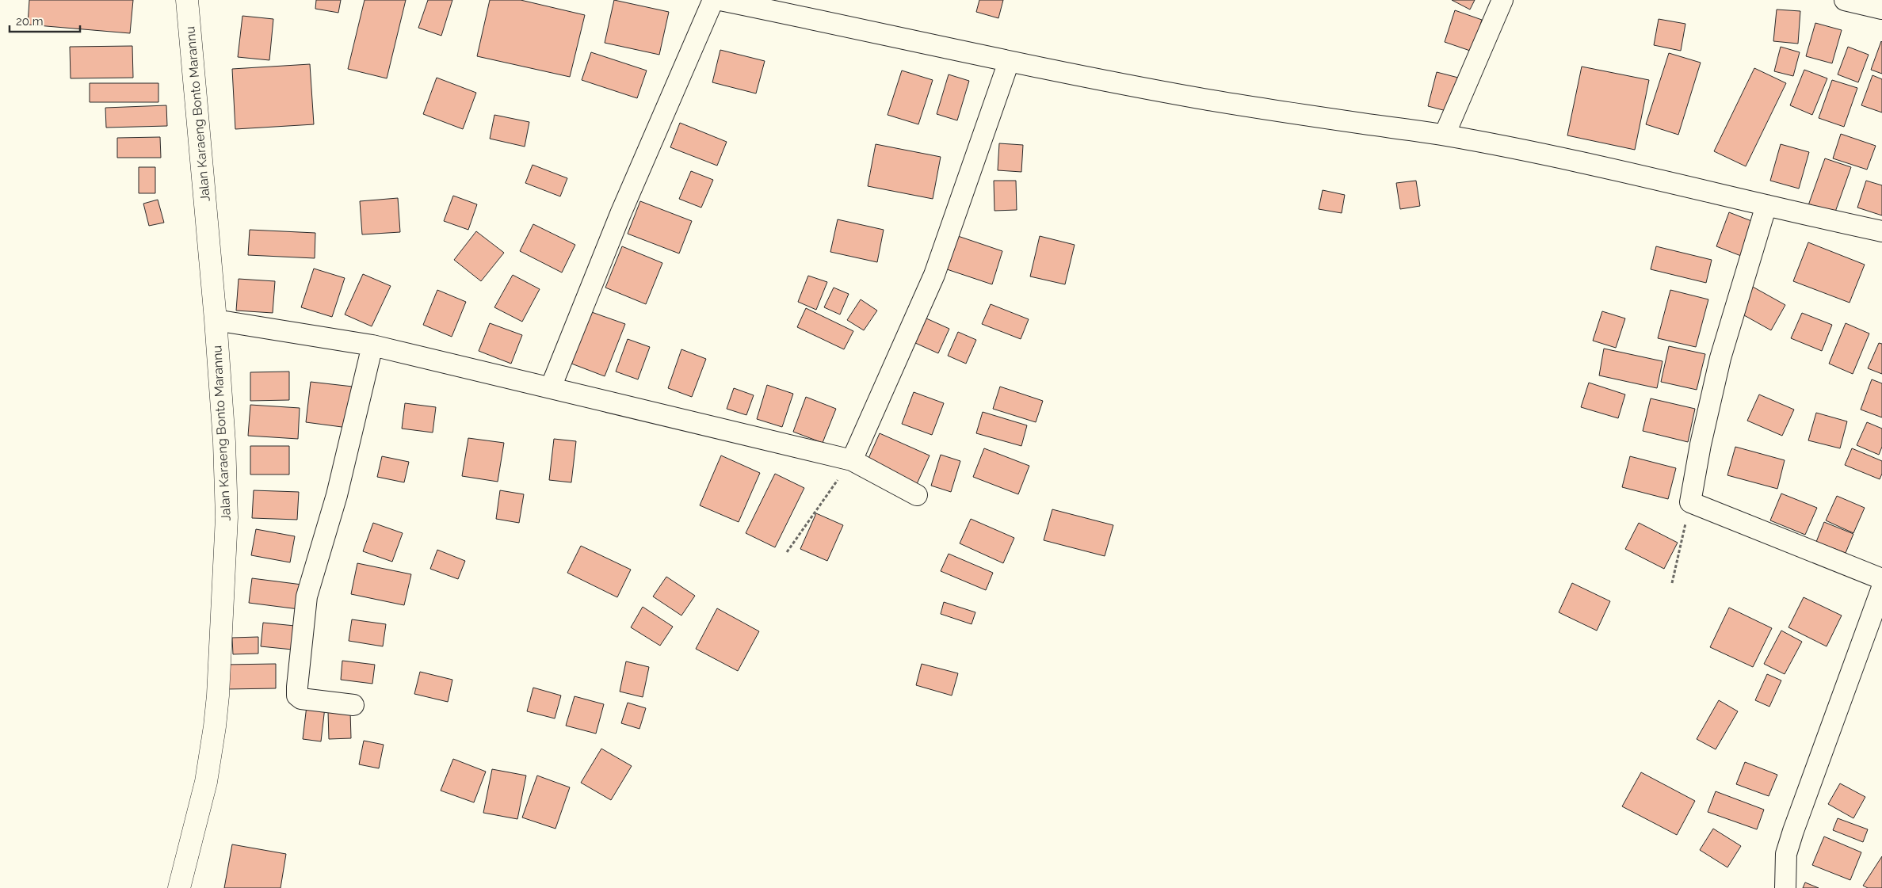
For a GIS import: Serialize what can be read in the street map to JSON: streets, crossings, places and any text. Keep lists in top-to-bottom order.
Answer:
{
  "streets": {
    "main road": ["Jalan Karaeng Bonto Marannu"]
  },
  "scale_bar": "20 m"
}
